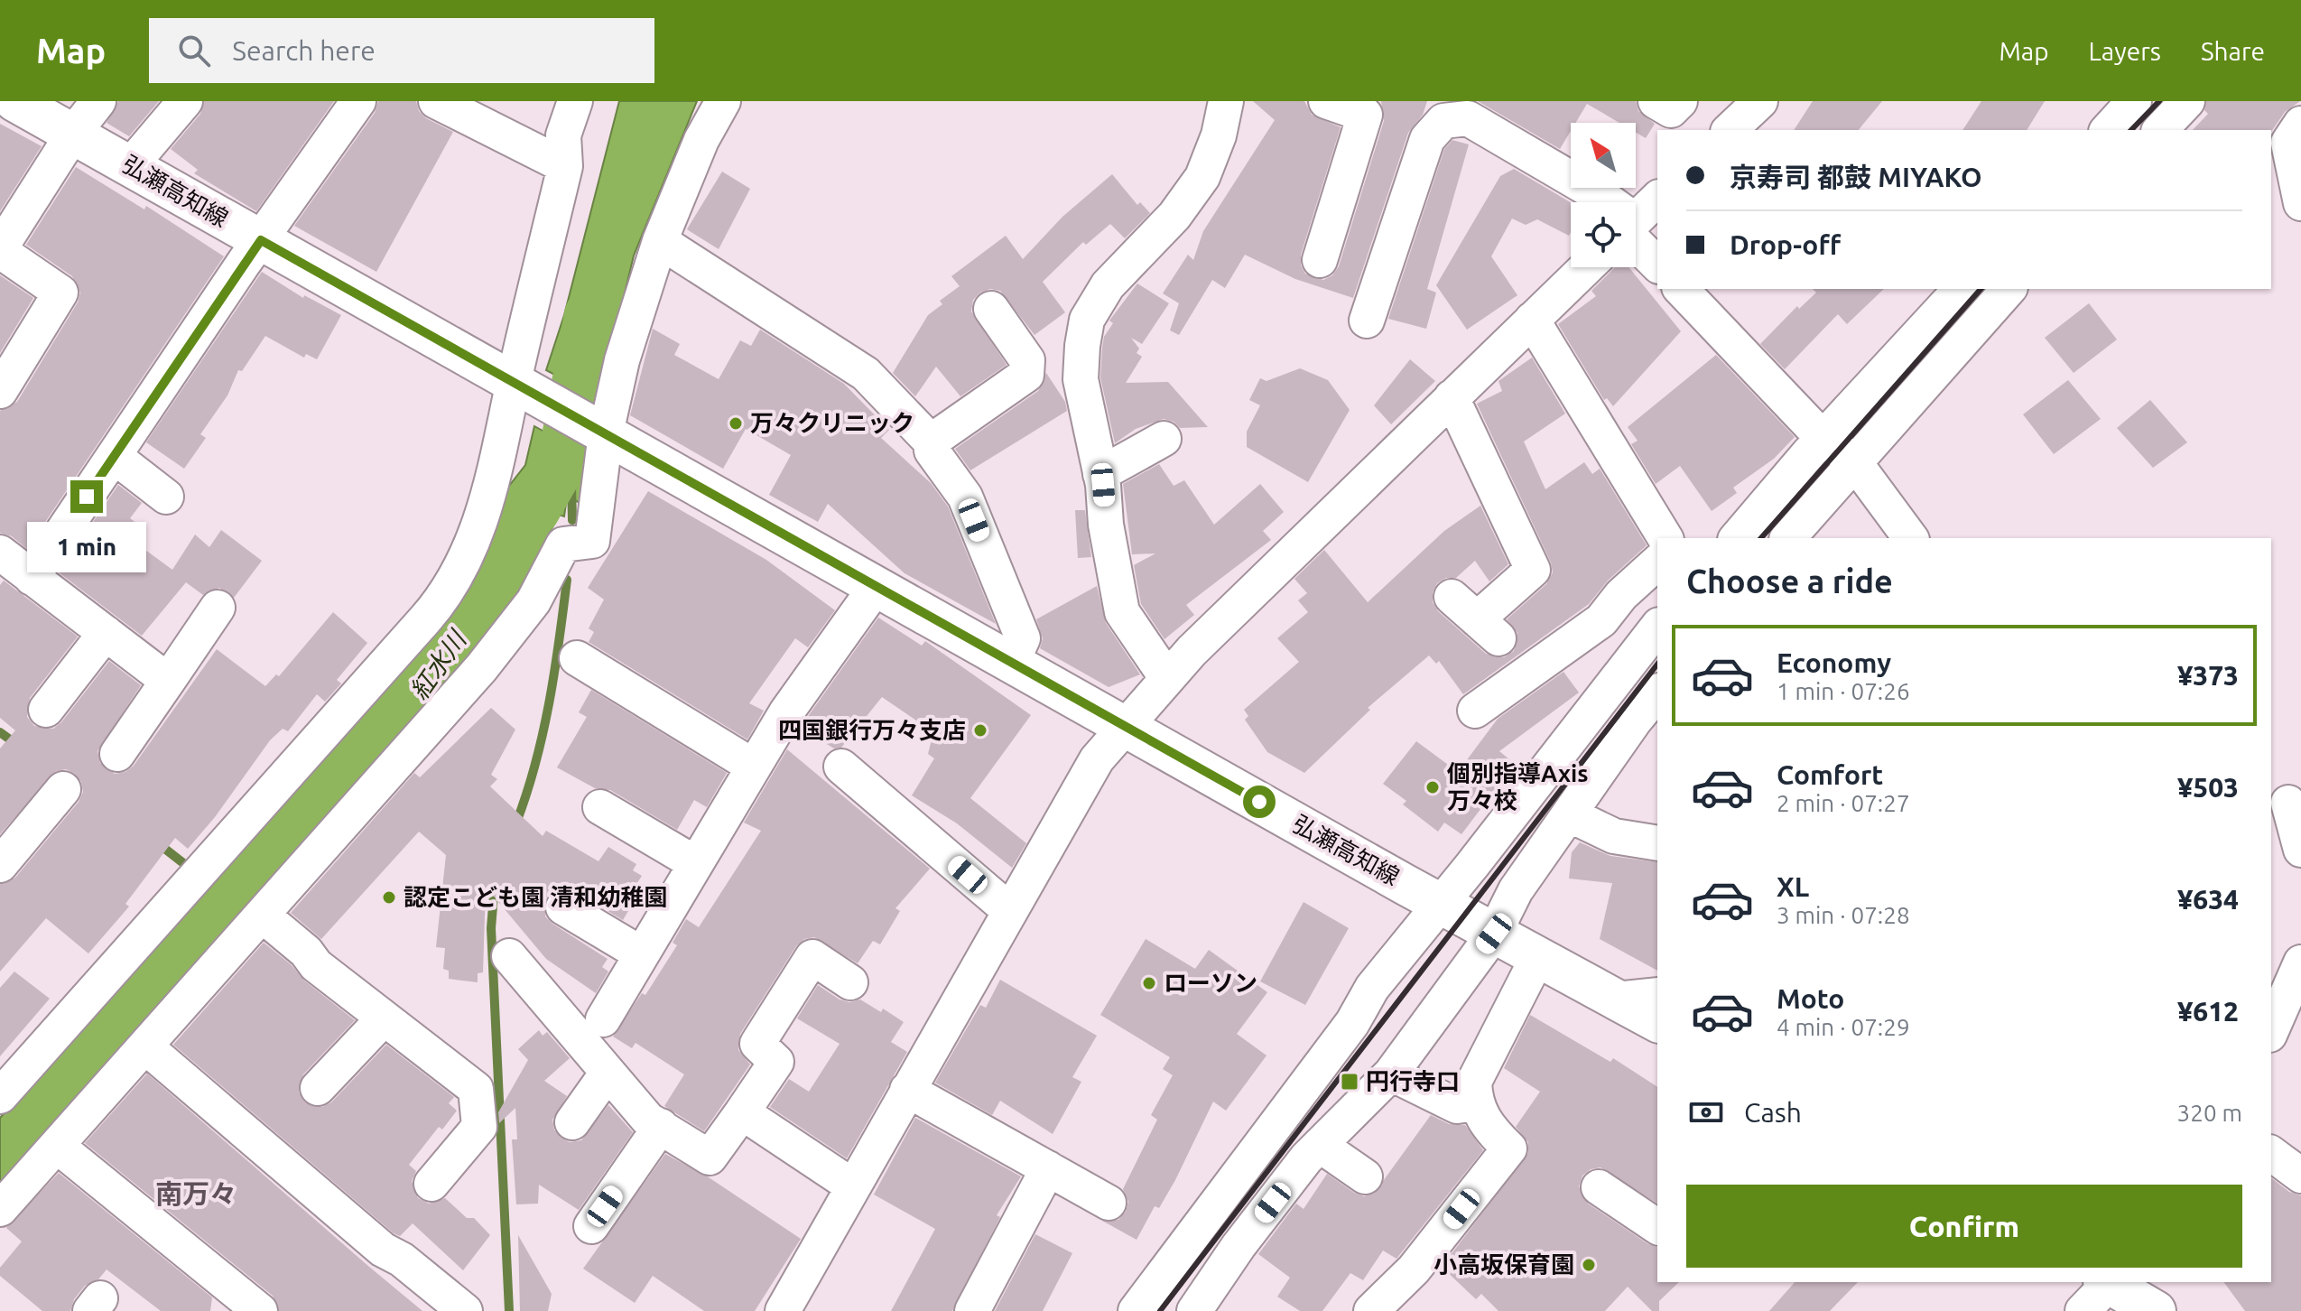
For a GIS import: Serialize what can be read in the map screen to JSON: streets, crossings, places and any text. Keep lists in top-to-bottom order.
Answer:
{
  "streets": {
    "main road": ["弘瀬高知線"]
  },
  "districts": ["南万々"],
  "water": ["紅水川"],
  "places": {
    "other": [
      "万々クリニック",
      "四国銀行万々支店",
      "個別指導Axis 万々校",
      "認定こども園 清和幼稚園",
      "ローソン",
      "小高坂保育園"
    ],
    "transit": ["円行寺口"]
  },
  "north": "top left",
  "page": {
    "header": "Map",
    "search": "Search here",
    "nav": ["Map", "Layers", "Share"],
    "banner": ["京寿司 都鼓 MIYAKO", "Drop-off"],
    "bubble": "1 min",
    "heading": "Choose a ride",
    "list": [
      {
        "name": "Economy",
        "note": "1 min · 07:26",
        "value": "¥373"
      },
      {
        "name": "Comfort",
        "note": "2 min · 07:27",
        "value": "¥503"
      },
      {
        "name": "XL",
        "note": "3 min · 07:28",
        "value": "¥634"
      },
      {
        "name": "Moto",
        "note": "4 min · 07:29",
        "value": "¥612"
      }
    ],
    "pay": ["Cash", "320 m"],
    "buttons": "Confirm"
  }
}
